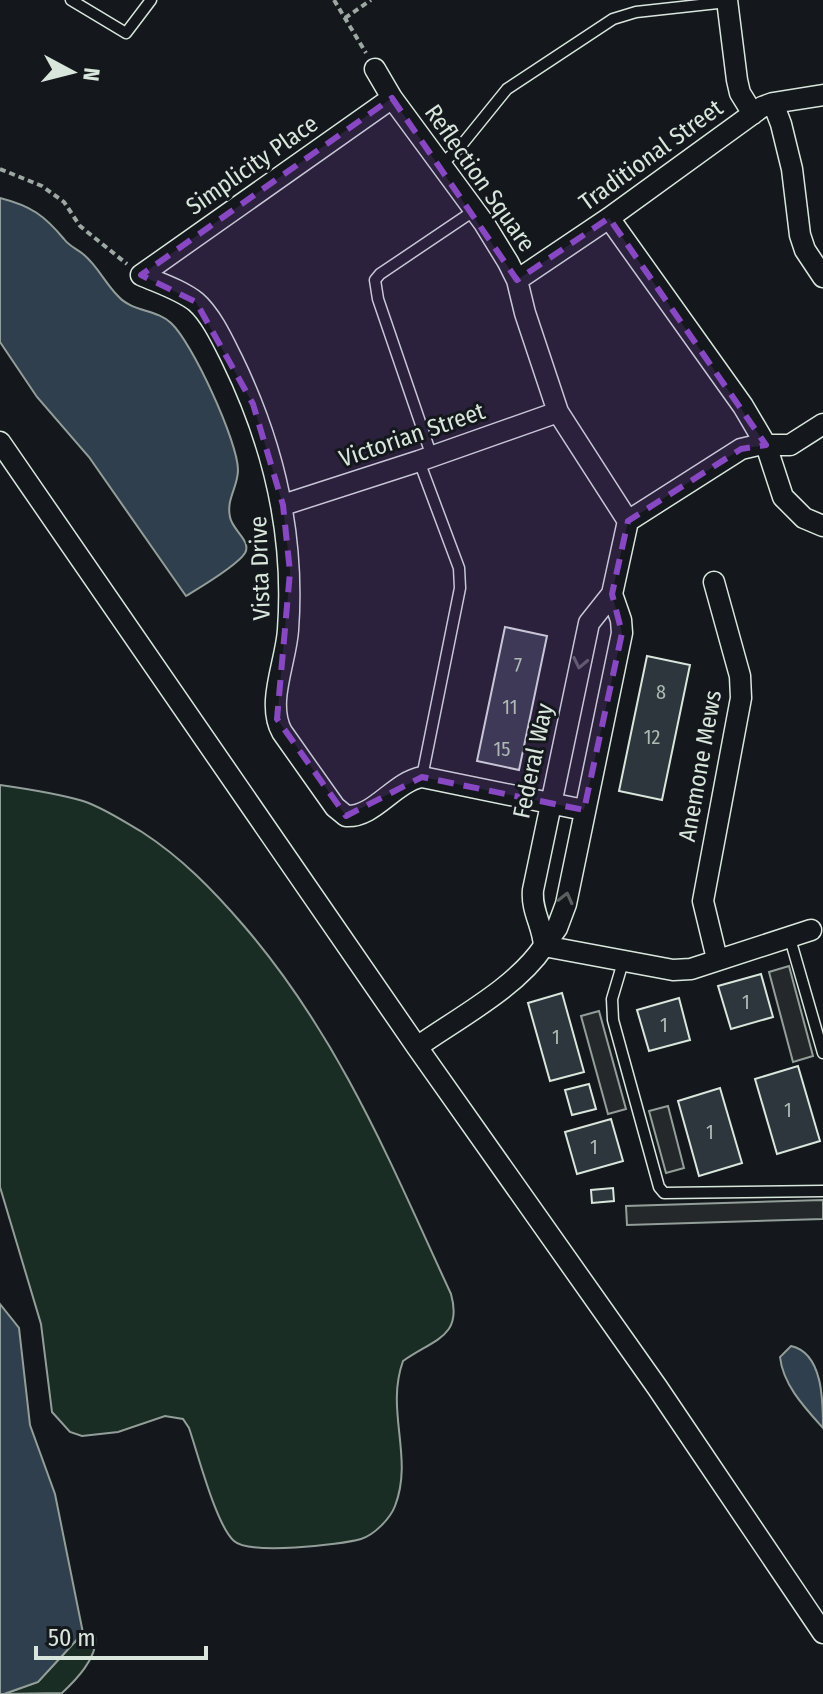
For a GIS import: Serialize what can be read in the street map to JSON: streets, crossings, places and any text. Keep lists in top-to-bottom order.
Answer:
{
  "streets": {
    "street": [
      "Traditional Street",
      "Simplicity Place",
      "Reflection Square",
      "Victorian Street",
      "Vista Drive",
      "Federal Way",
      "Anemone Mews"
    ]
  },
  "crossings": [
    ["Traditional Street", "Reflection Square"],
    ["Simplicity Place", "Reflection Square"],
    ["Simplicity Place", "Vista Drive"],
    ["Reflection Square", "Victorian Street"],
    ["Reflection Square", "Federal Way"],
    ["Victorian Street", "Vista Drive"]
  ],
  "house_numbers": [
    "7",
    "8",
    "11",
    "12",
    "15",
    "1",
    "1",
    "1",
    "1",
    "1",
    "1"
  ],
  "scale_bar": "50 m",
  "north": "right"
}
